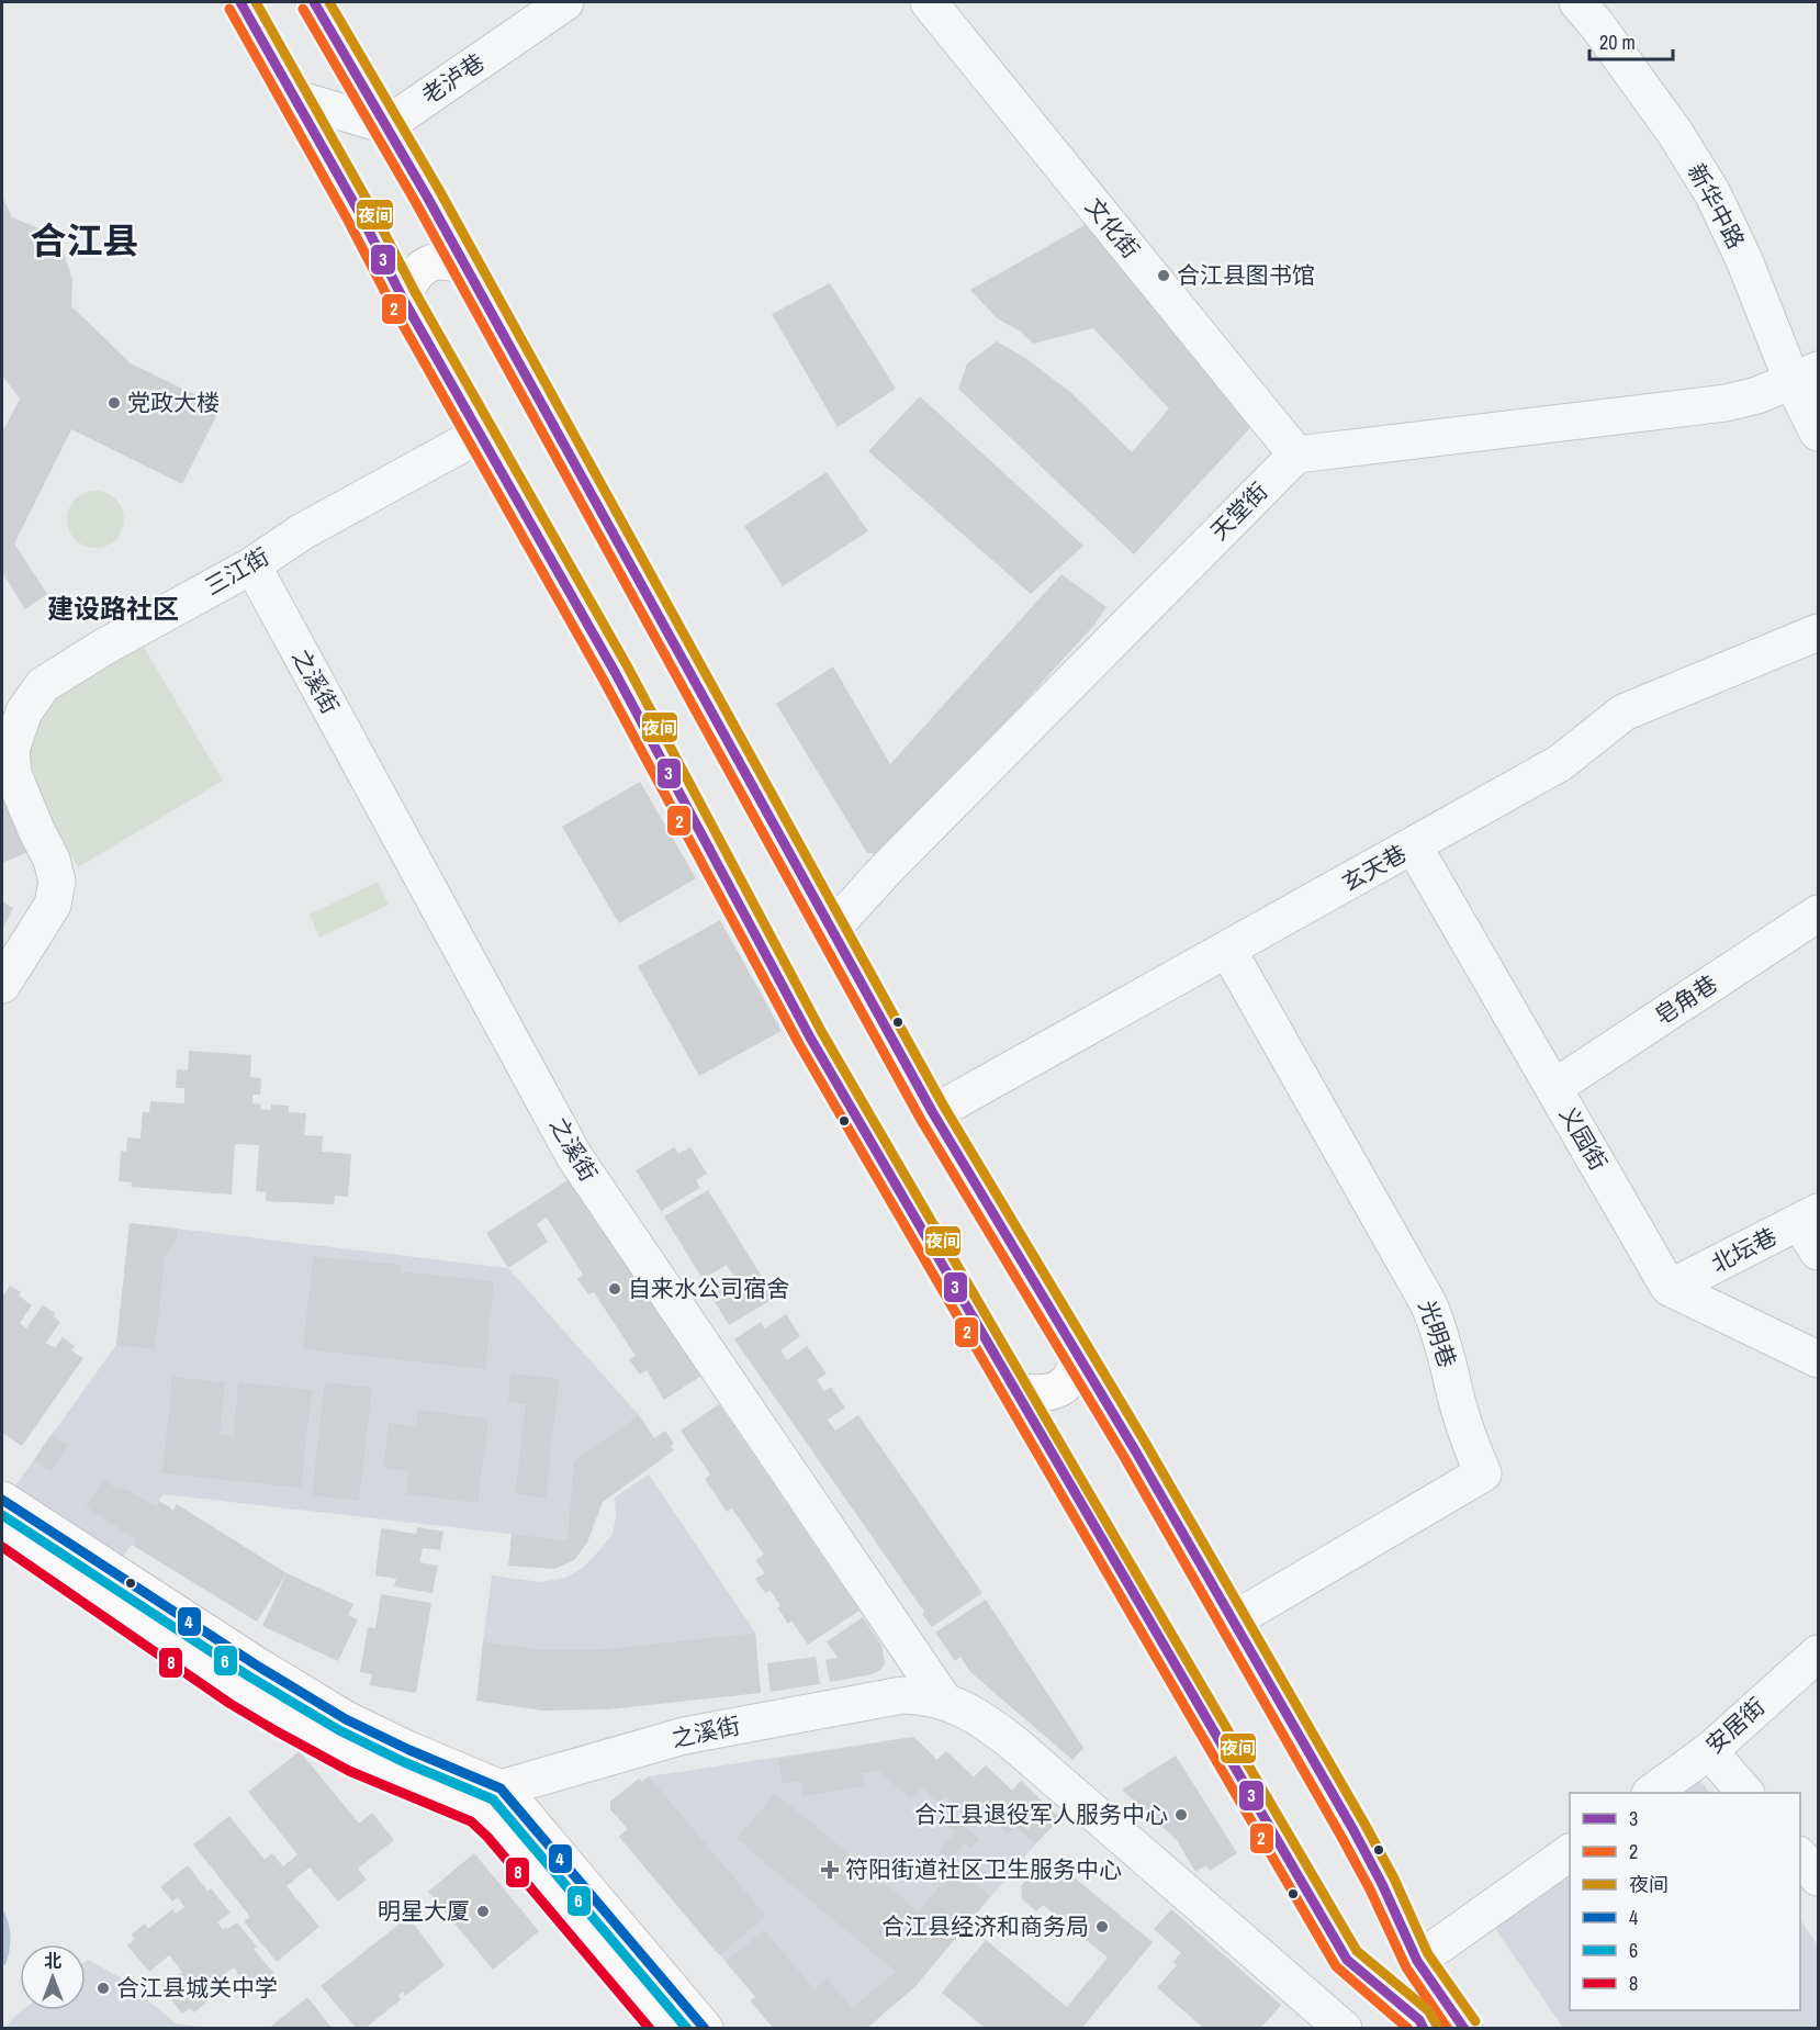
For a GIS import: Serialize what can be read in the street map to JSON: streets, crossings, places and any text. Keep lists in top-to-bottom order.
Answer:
{
  "streets": {
    "street": [
      "老泸巷",
      "新华中路",
      "文化街",
      "天堂街",
      "三江街",
      "之溪街",
      "玄天巷",
      "皂角巷",
      "义园街",
      "北坛巷",
      "光明巷",
      "安居街"
    ]
  },
  "crossings": [
    ["文化街", "天堂街"],
    ["三江街", "之溪街"],
    ["玄天巷", "义园街"],
    ["玄天巷", "光明巷"],
    ["皂角巷", "义园街"],
    ["义园街", "北坛巷"]
  ],
  "districts": ["合江县", "建设路社区"],
  "places": {
    "other": [
      "合江县图书馆",
      "党政大楼",
      "自来水公司宿舍",
      "合江县退役军人服务中心",
      "明星大厦",
      "合江县经济和商务局",
      "合江县城关中学"
    ],
    "health": ["符阳街道社区卫生服务中心"]
  },
  "lines": [
    "transit line 3",
    "transit line 夜间",
    "transit line 2",
    "transit line 4",
    "transit line 6",
    "transit line 8"
  ],
  "legend": [
    "3",
    "2",
    "夜间",
    "4",
    "6",
    "8"
  ],
  "scale_bar": "20 m",
  "north": "top"
}
